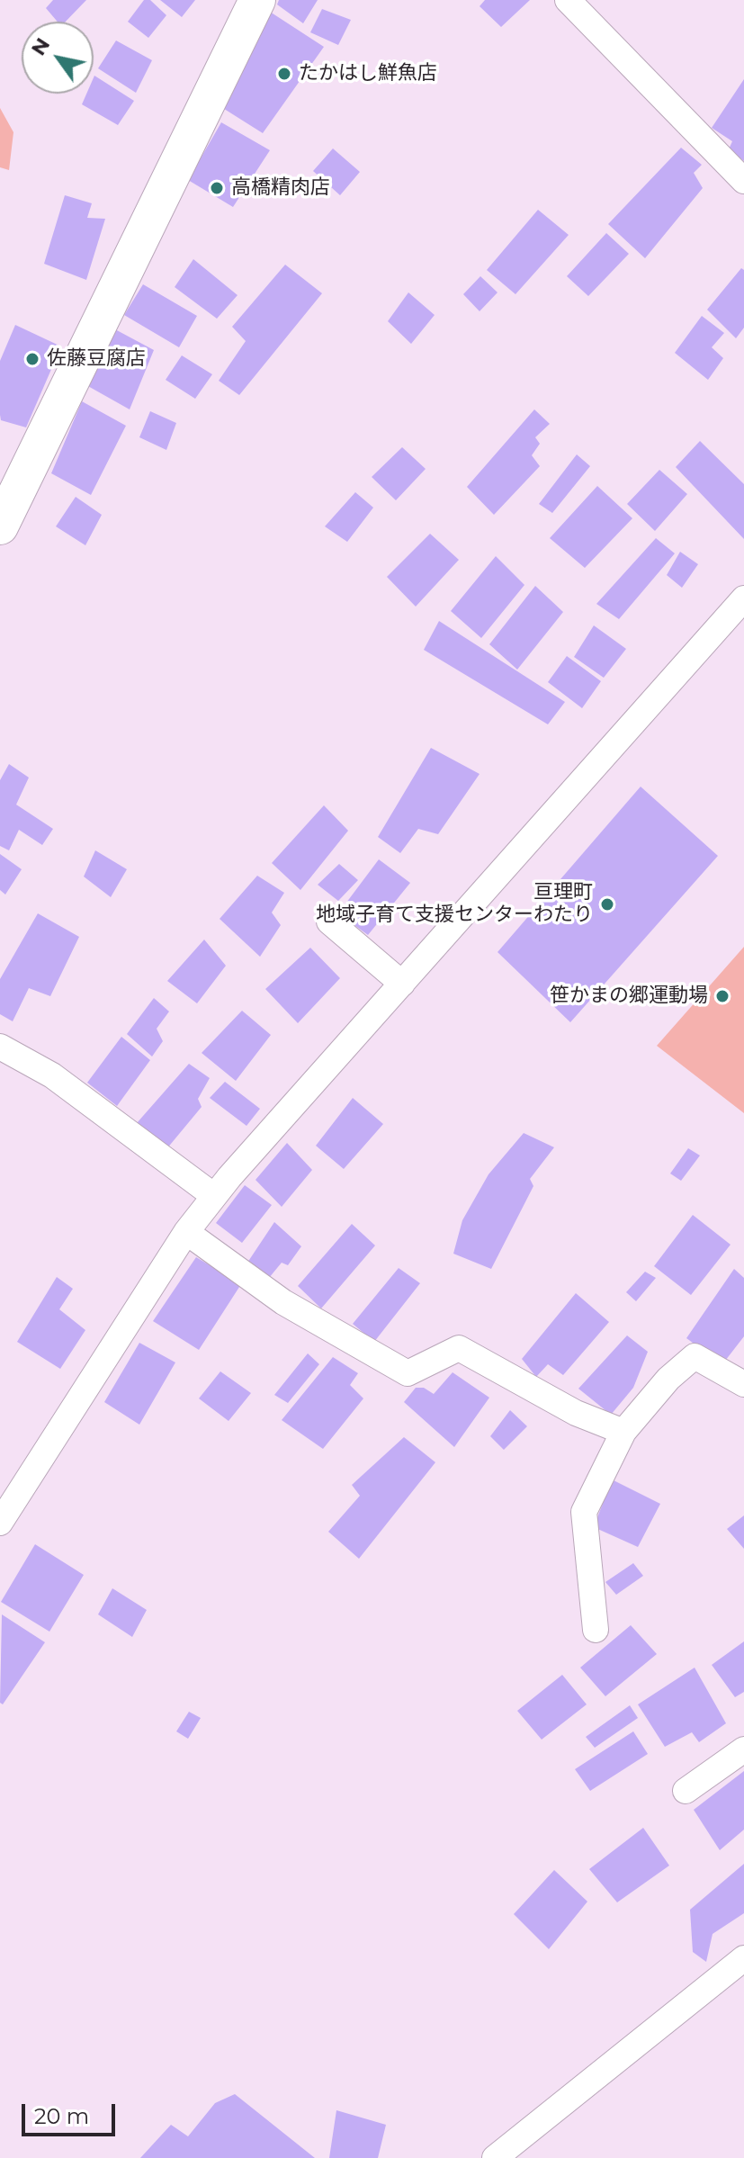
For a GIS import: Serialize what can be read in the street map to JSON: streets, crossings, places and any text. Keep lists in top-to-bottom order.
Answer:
{
  "places": [
    "たかはし鮮魚店",
    "高橋精肉店",
    "佐藤豆腐店",
    "亘理町 地域子育て支援センターわたり",
    "笹かまの郷運動場"
  ],
  "scale_bar": "20 m",
  "north": "top left"
}
